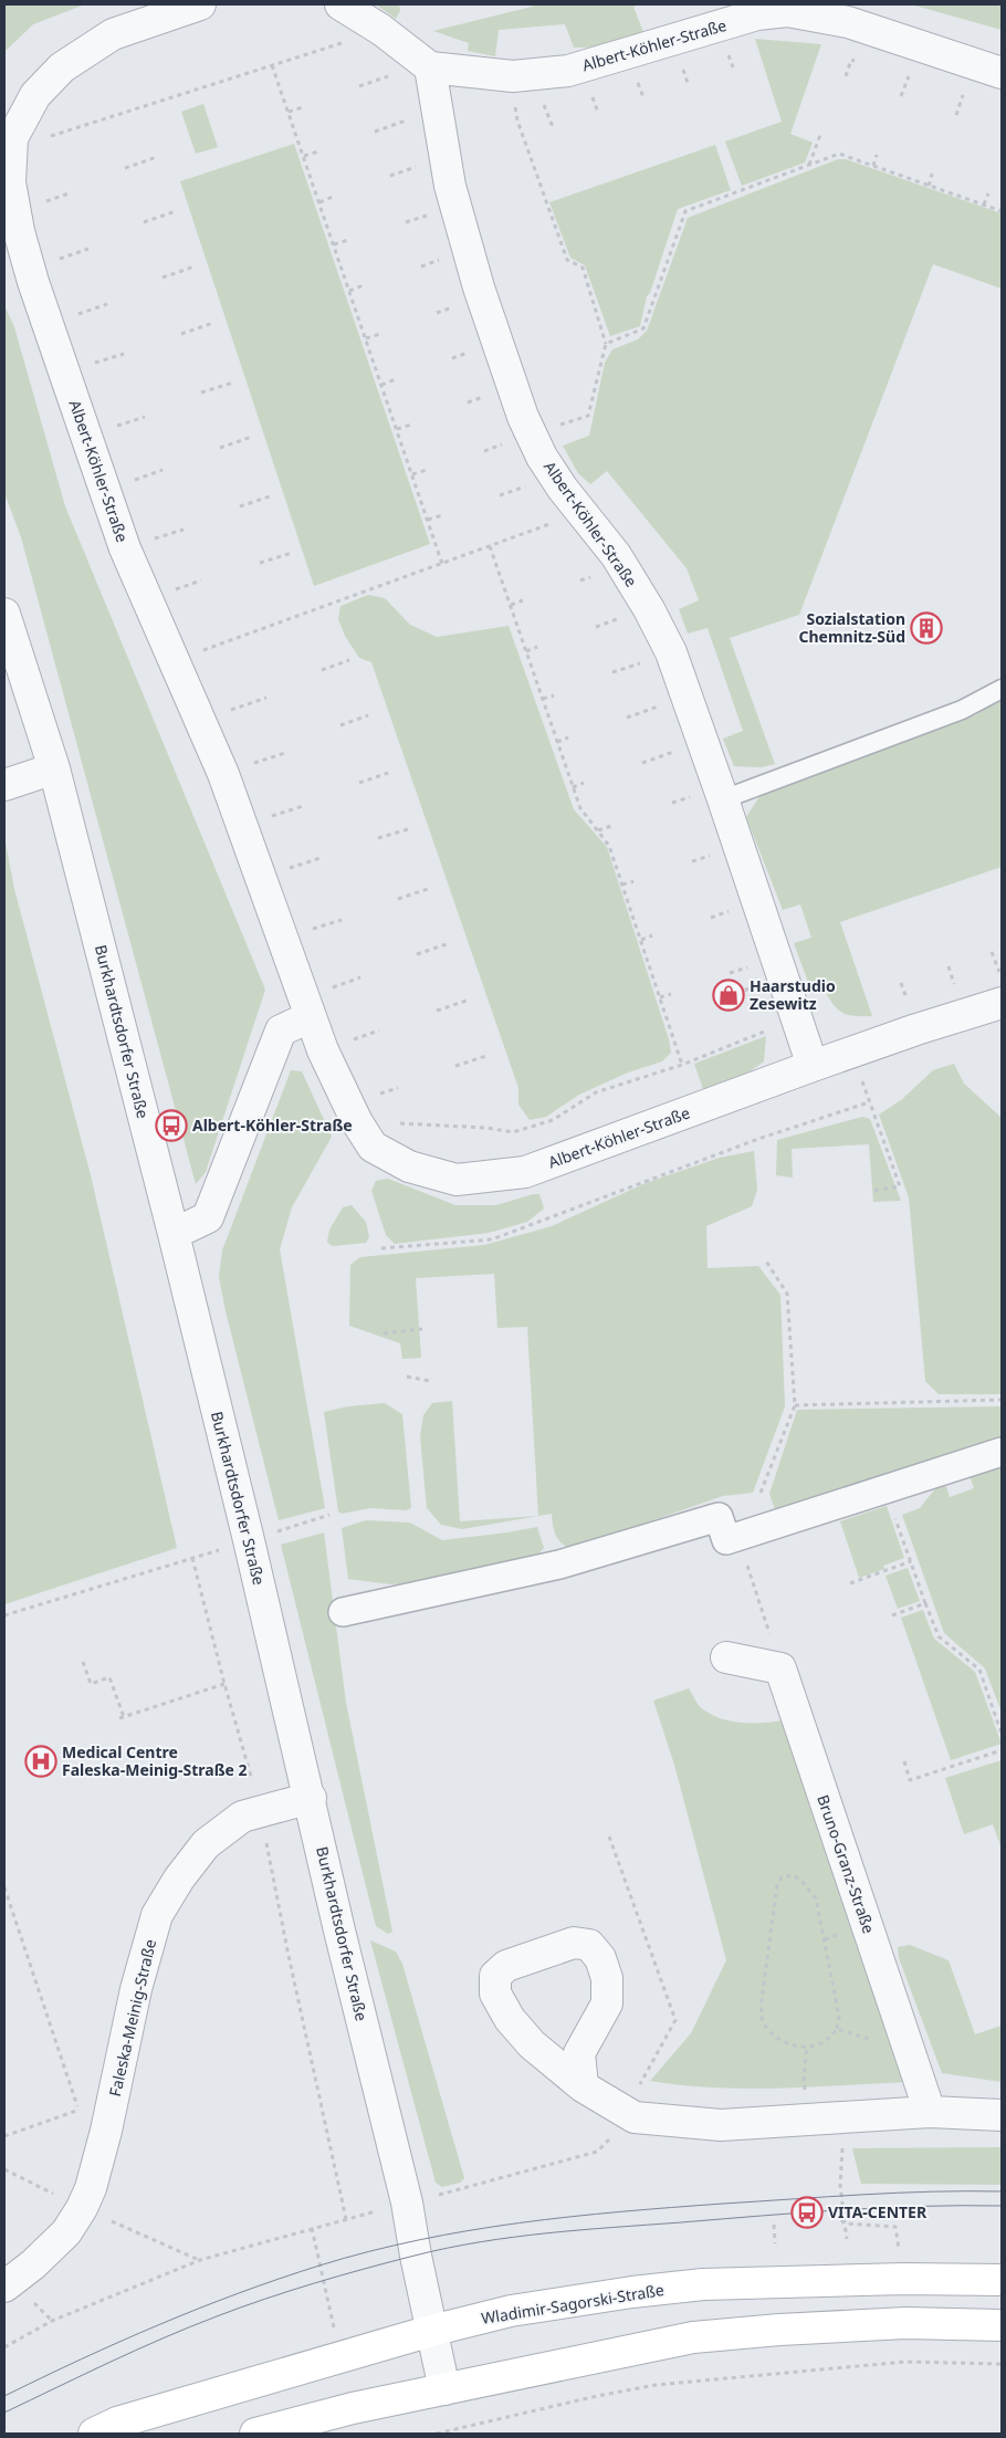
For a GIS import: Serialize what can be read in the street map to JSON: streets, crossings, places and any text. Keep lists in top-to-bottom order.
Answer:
{
  "streets": {
    "main road": ["Wladimir-Sagorski-Straße"],
    "street": [
      "Albert-Köhler-Straße",
      "Burkhardtsdorfer Straße",
      "Bruno-Granz-Straße",
      "Faleska-Meinig-Straße"
    ]
  },
  "crossings": [
    ["Burkhardtsdorfer Straße", "Faleska-Meinig-Straße"],
    ["Burkhardtsdorfer Straße", "Wladimir-Sagorski-Straße"]
  ],
  "places": {
    "building": ["Sozialstation Chemnitz-Süd"],
    "shop": ["Haarstudio Zesewitz"],
    "bus stop": ["Albert-Köhler-Straße", "VITA-CENTER"],
    "hospital": ["Medical Centre Faleska-Meinig-Straße 2"]
  }
}
